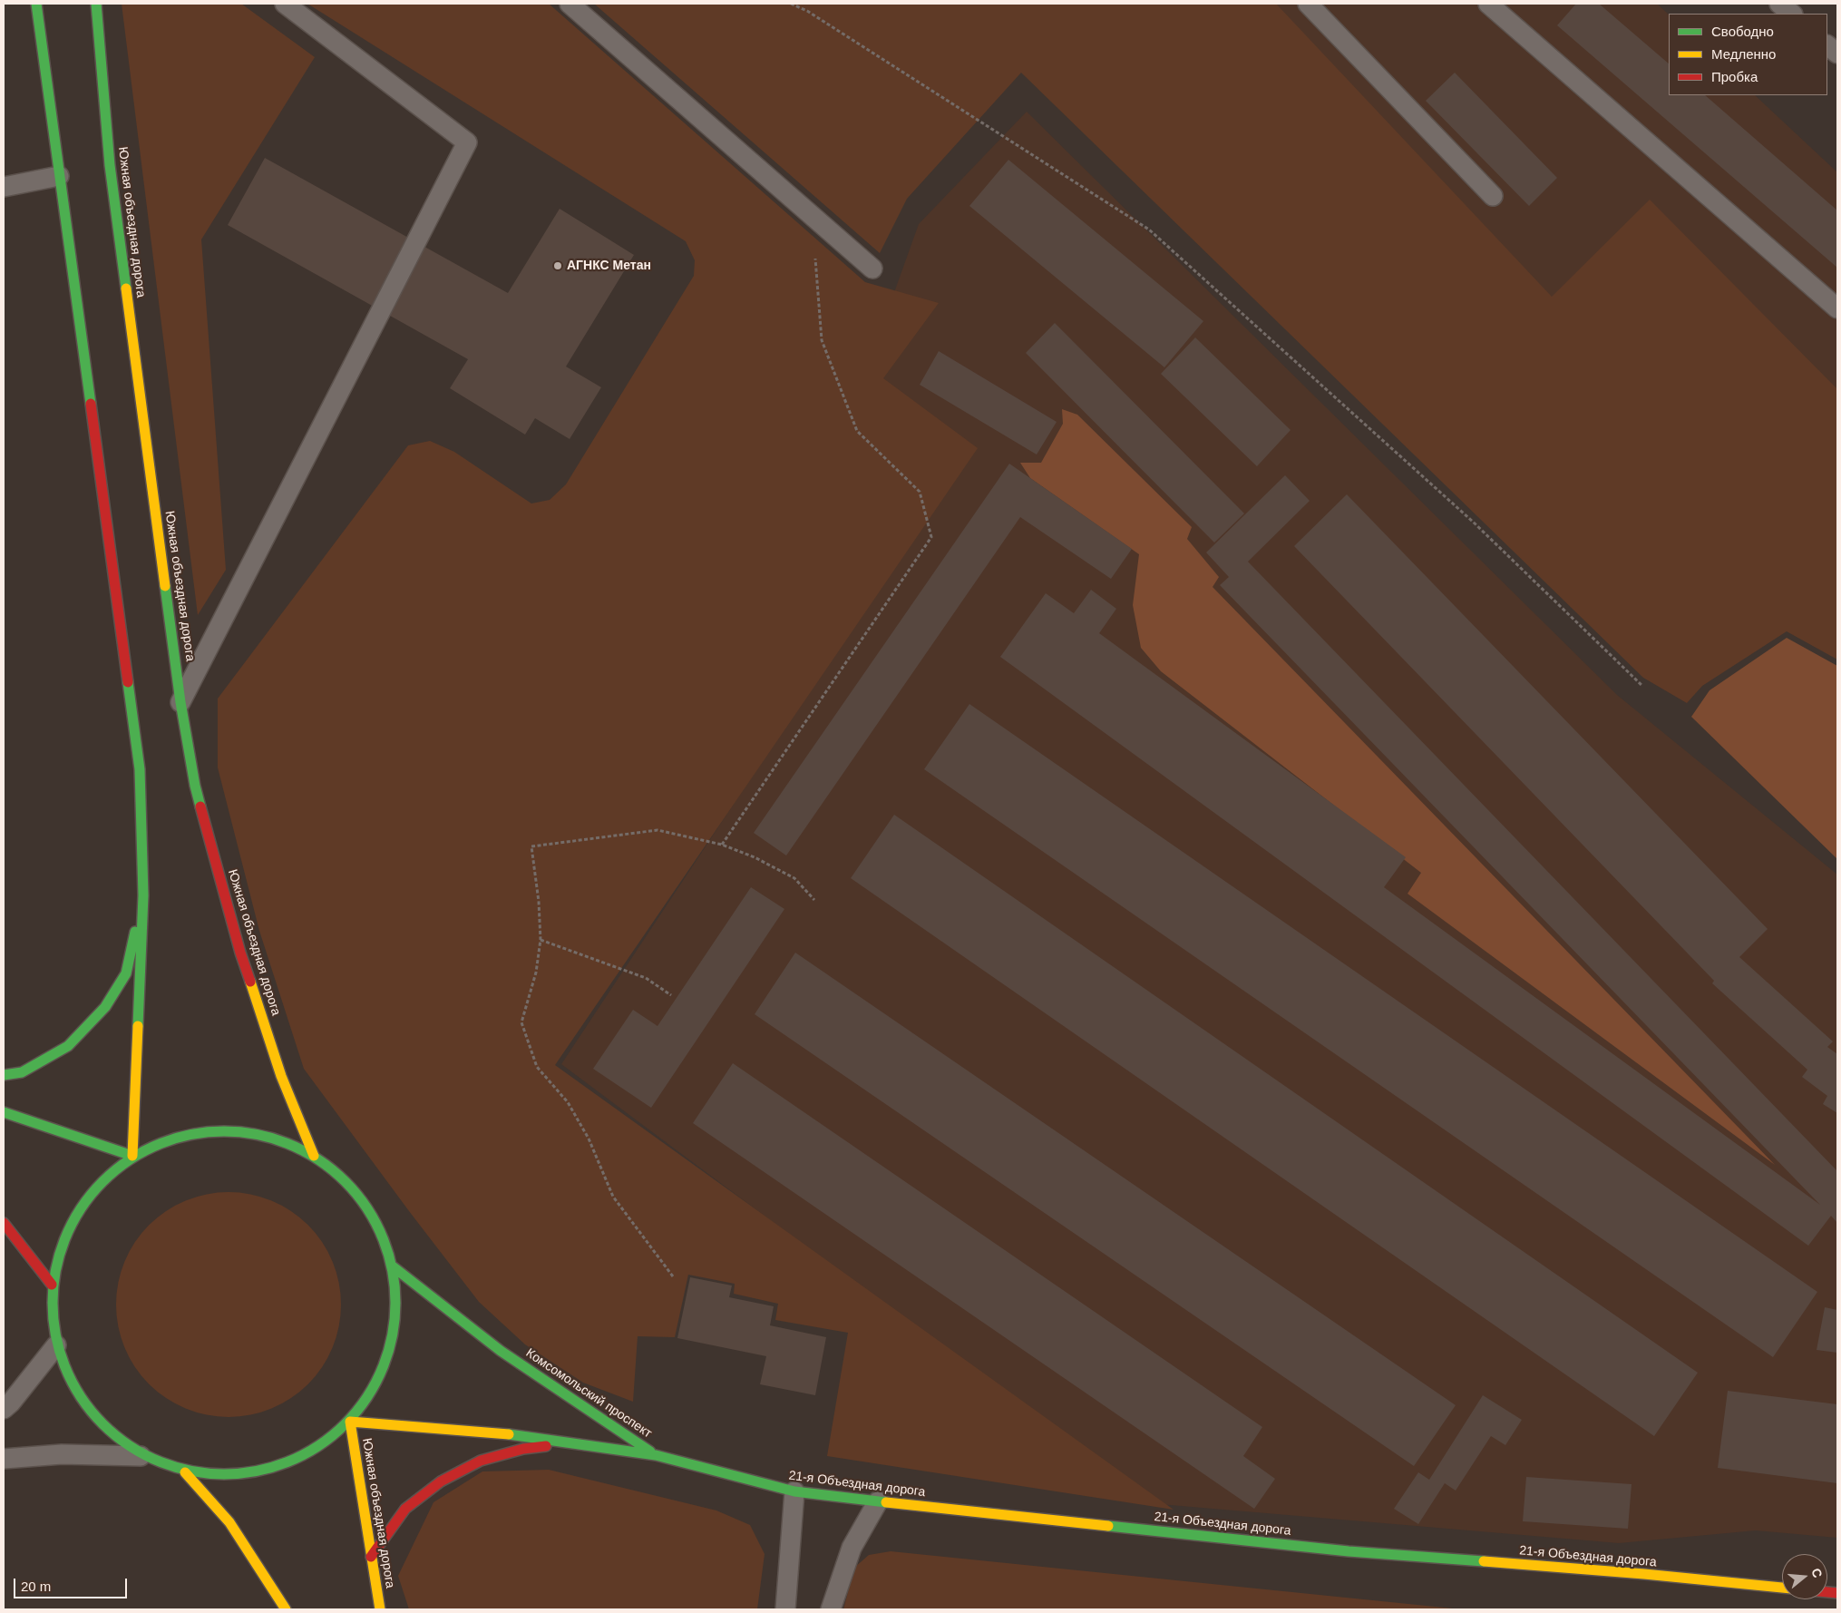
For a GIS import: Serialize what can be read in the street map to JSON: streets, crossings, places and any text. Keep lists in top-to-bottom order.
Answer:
{
  "streets": {
    "main road": ["Южная объездная дорога", "Комсомольский проспект", "21-я Объездная дорога"]
  },
  "crossings": [
    ["Южная объездная дорога", "Комсомольский проспект"],
    ["Комсомольский проспект", "21-я Объездная дорога"]
  ],
  "places": ["АГНКС Метан"],
  "legend": ["Свободно", "Медленно", "Пробка"],
  "scale_bar": "20 m",
  "north": "right"
}
